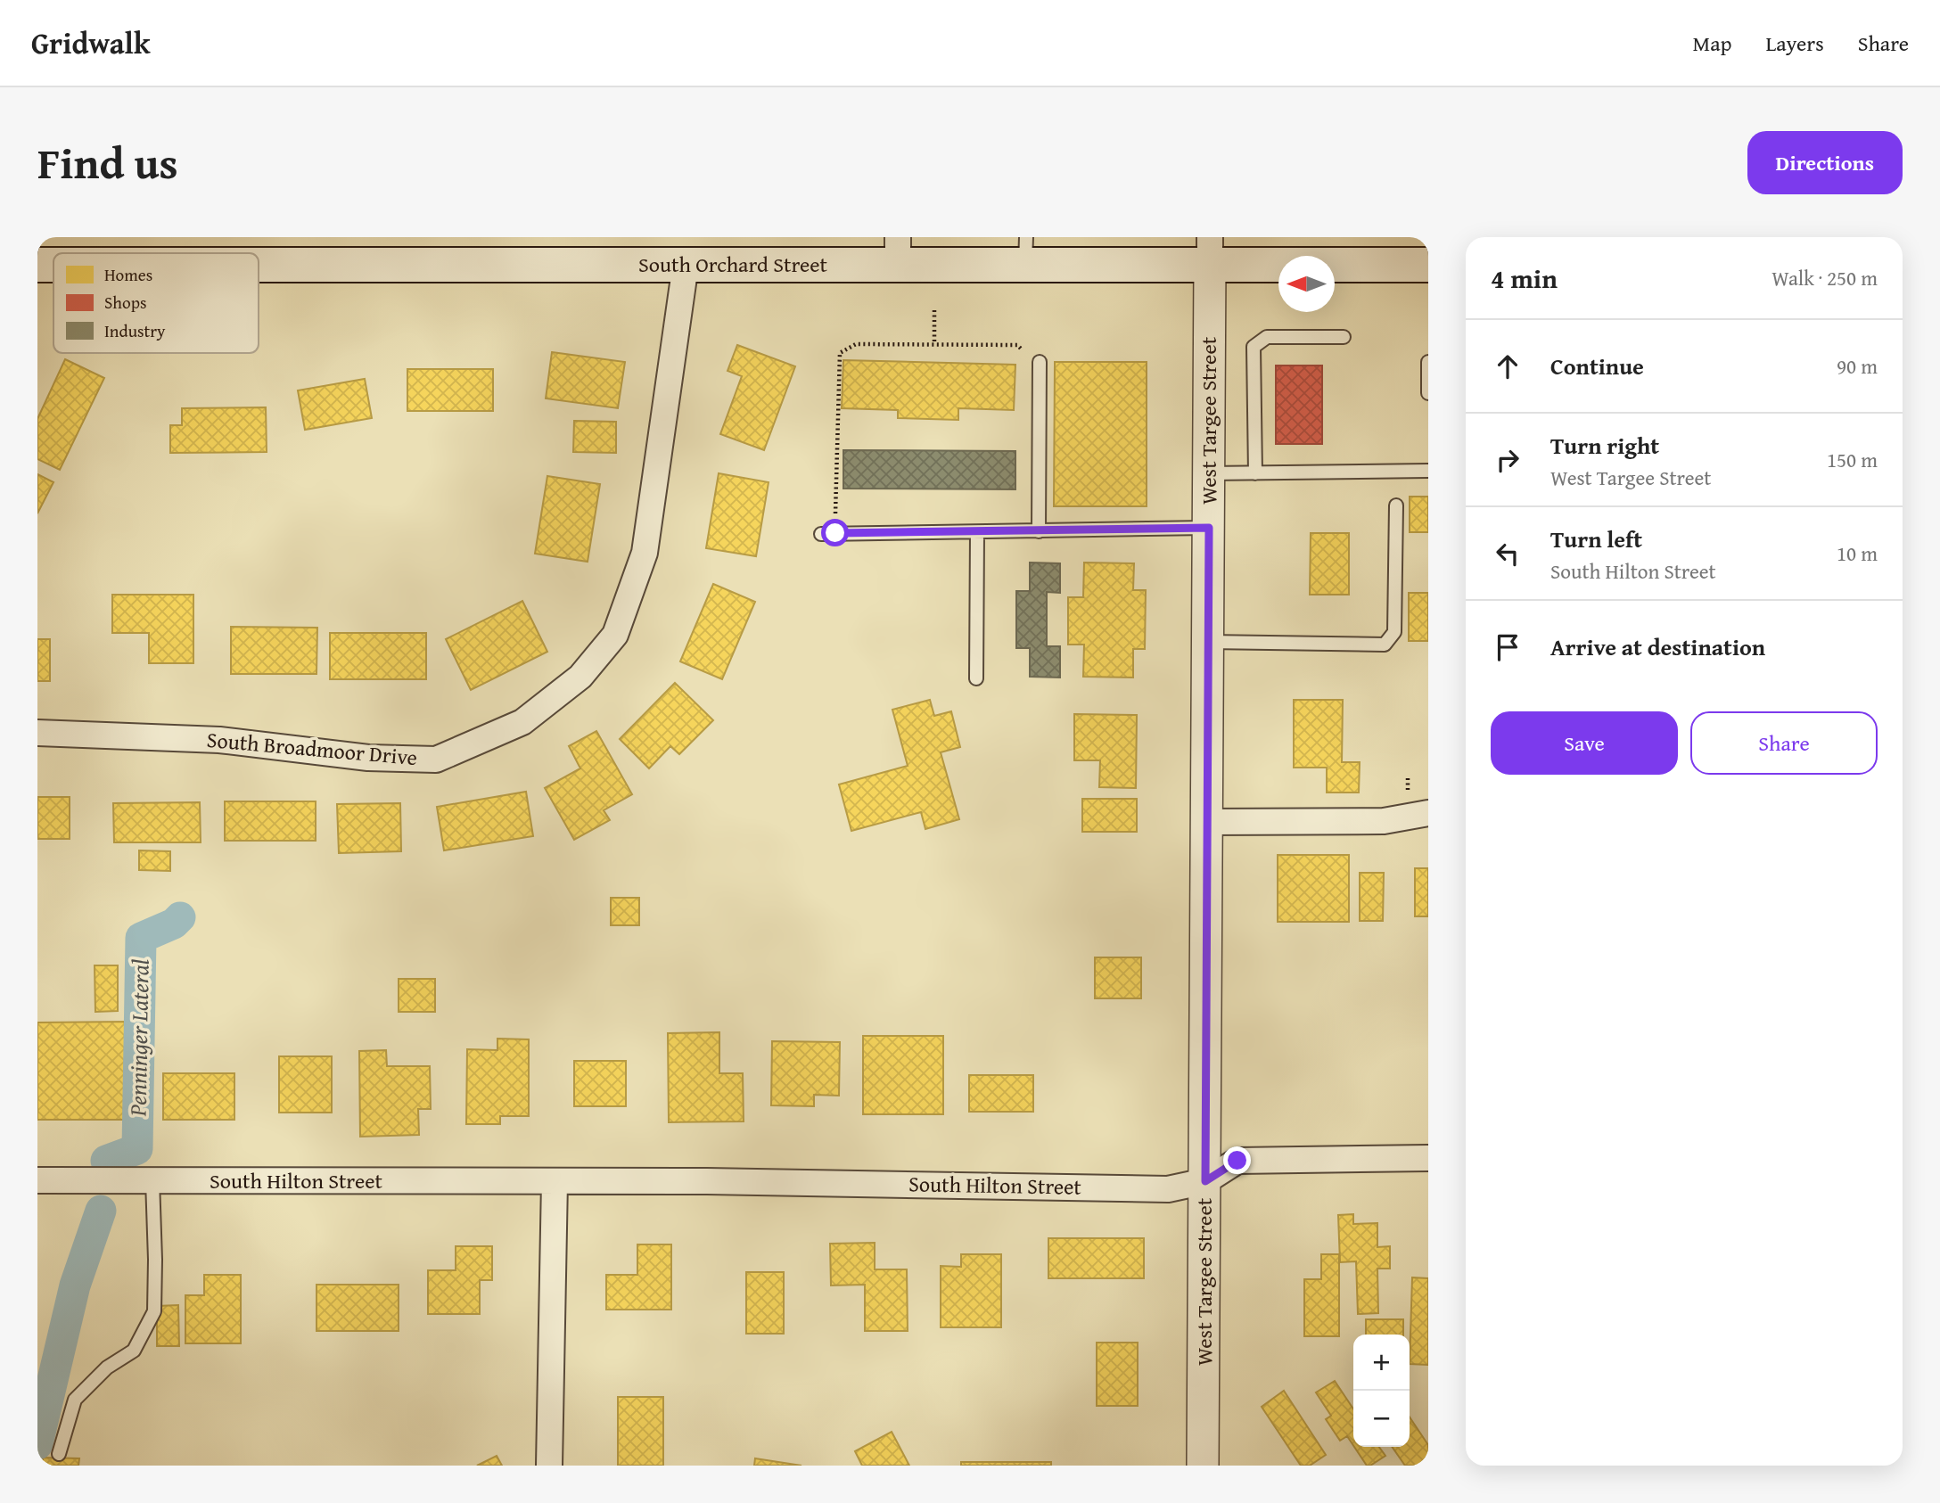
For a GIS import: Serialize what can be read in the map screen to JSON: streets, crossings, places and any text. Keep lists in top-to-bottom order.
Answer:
{
  "streets": {
    "main road": ["South Orchard Street"],
    "street": ["West Targee Street", "South Broadmoor Drive", "South Hilton Street"]
  },
  "crossings": [
    ["South Orchard Street", "West Targee Street"],
    ["South Orchard Street", "South Broadmoor Drive"],
    ["West Targee Street", "South Hilton Street"]
  ],
  "water": ["Penninger Lateral"],
  "legend": ["Homes", "Shops", "Industry"],
  "north": "left",
  "page": {
    "header": "Gridwalk",
    "nav": ["Map", "Layers", "Share"],
    "title": "Find us",
    "buttons": [
      "Directions",
      ["Save", "Share"]
    ],
    "heading": ["4 min", "Walk · 250 m"],
    "list": [
      ["Continue", "90 m"],
      ["Turn right", "West Targee Street", "150 m"],
      ["Turn left", "South Hilton Street", "10 m"],
      "Arrive at destination"
    ],
    "map_buttons": ["+", "−"]
  }
}
